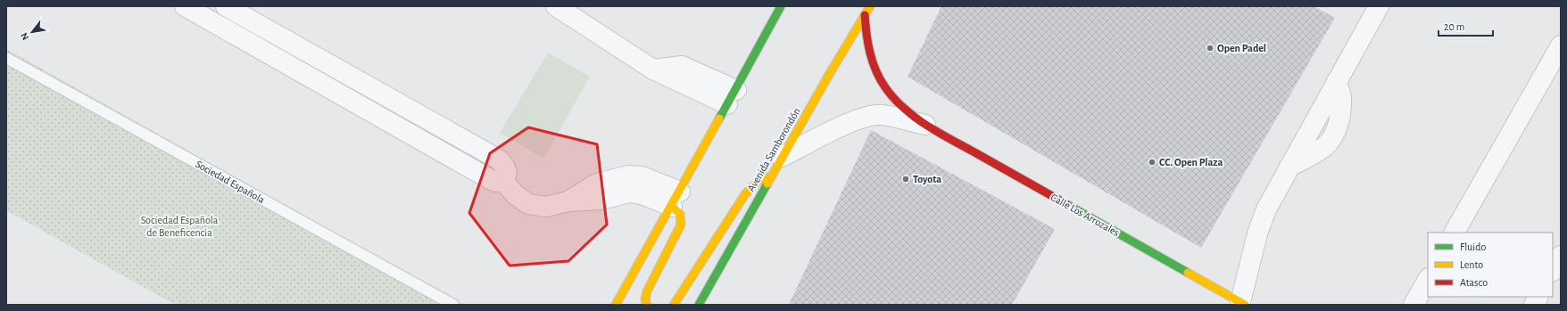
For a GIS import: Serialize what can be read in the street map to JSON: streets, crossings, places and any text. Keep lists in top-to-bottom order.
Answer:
{
  "streets": {
    "main road": ["Avenida Samborondón", "Calle Los Arrozales"],
    "lane": ["Sociedad Española"]
  },
  "crossings": [
    ["Avenida Samborondón", "Calle Los Arrozales"]
  ],
  "parks": ["Sociedad Española de Beneficencia"],
  "places": ["Open Padel", "CC. Open Plaza", "Toyota"],
  "legend": ["Fluido", "Lento", "Atasco"],
  "scale_bar": "20 m",
  "north": "bottom left"
}
